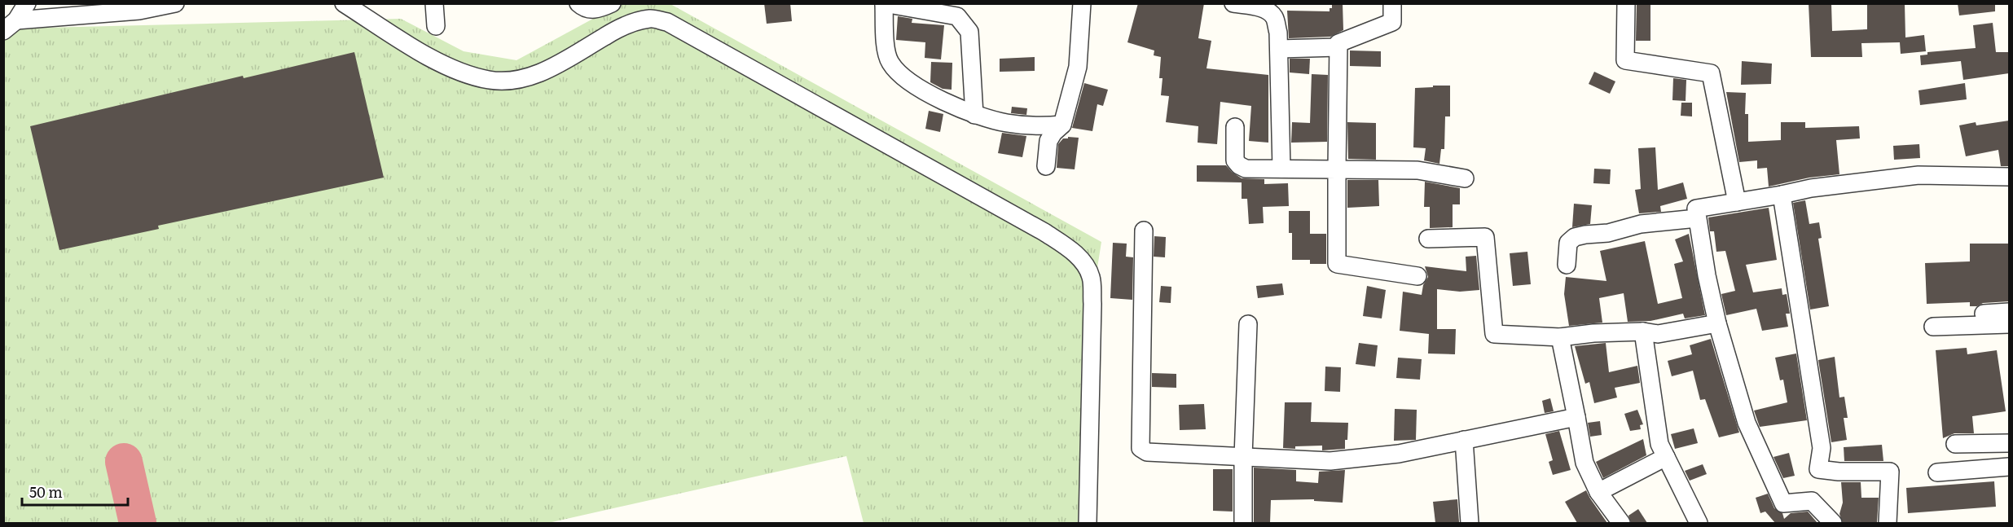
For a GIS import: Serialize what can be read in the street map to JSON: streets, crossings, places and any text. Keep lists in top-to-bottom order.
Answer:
{
  "scale_bar": "50 m"
}
